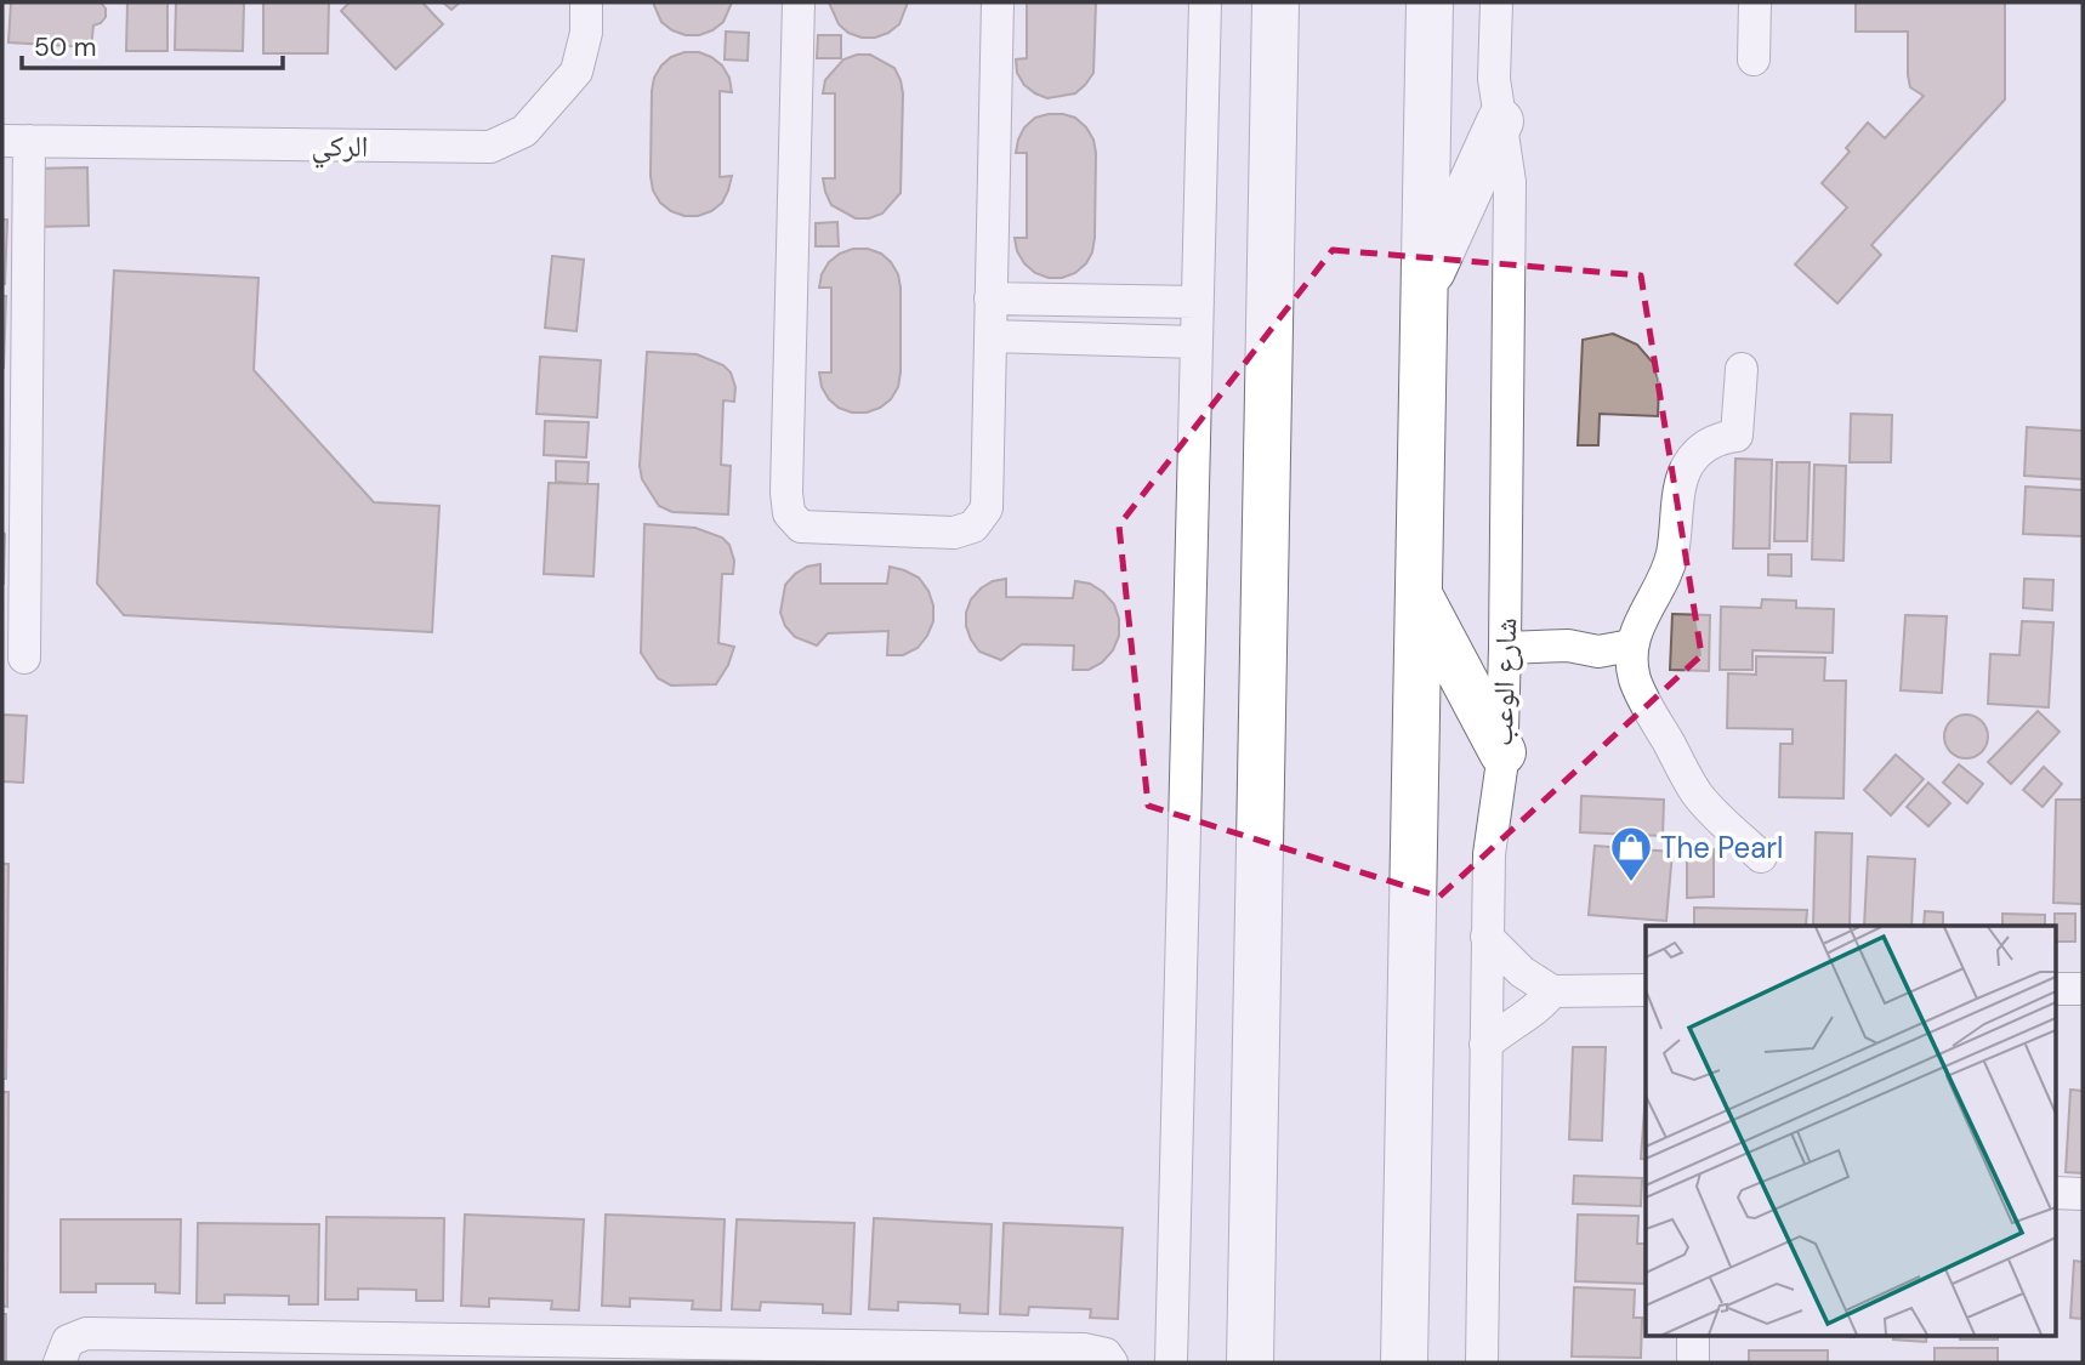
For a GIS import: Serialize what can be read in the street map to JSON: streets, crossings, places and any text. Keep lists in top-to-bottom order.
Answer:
{
  "streets": {
    "street": ["الركي", "شارع الوعب"]
  },
  "places": {
    "shop": ["The Pearl"]
  },
  "scale_bar": "50 m"
}
